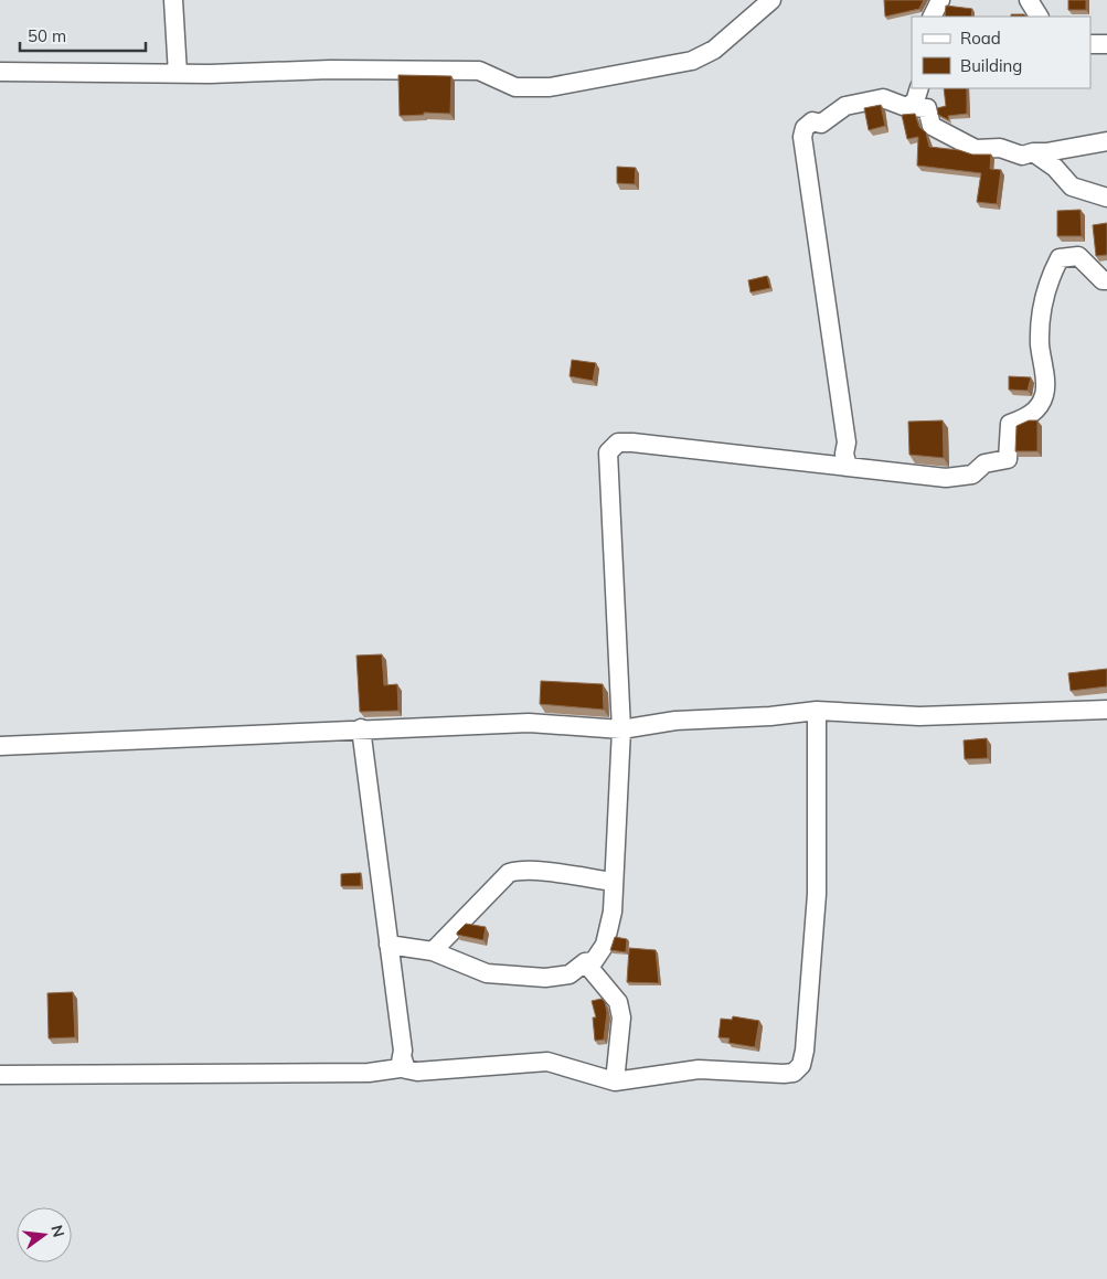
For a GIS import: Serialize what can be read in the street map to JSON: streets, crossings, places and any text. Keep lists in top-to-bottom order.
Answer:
{
  "legend": ["Road", "Building"],
  "scale_bar": "50 m",
  "north": "right"
}
